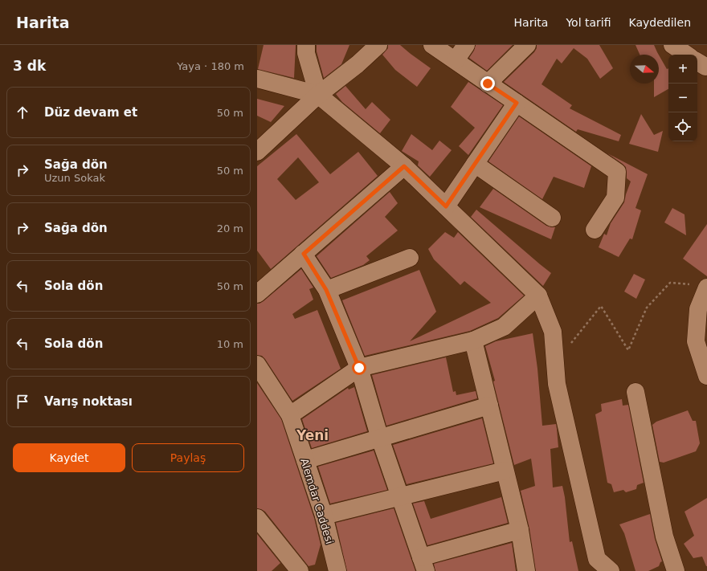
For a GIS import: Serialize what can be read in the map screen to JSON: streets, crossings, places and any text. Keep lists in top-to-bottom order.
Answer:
{
  "streets": {
    "street": ["Alemdar Caddesi"]
  },
  "districts": ["Yeni"],
  "north": "right",
  "page": {
    "header": "Harita",
    "nav": ["Harita", "Yol tarifi", "Kaydedilen"],
    "heading": ["3 dk", "Yaya · 180 m"],
    "map_buttons": ["+", "−"],
    "list": [
      ["Düz devam et", "50 m"],
      ["Sağa dön", "Uzun Sokak", "50 m"],
      ["Sağa dön", "20 m"],
      ["Sola dön", "50 m"],
      ["Sola dön", "10 m"],
      "Varış noktası"
    ],
    "buttons": ["Kaydet", "Paylaş"]
  }
}
